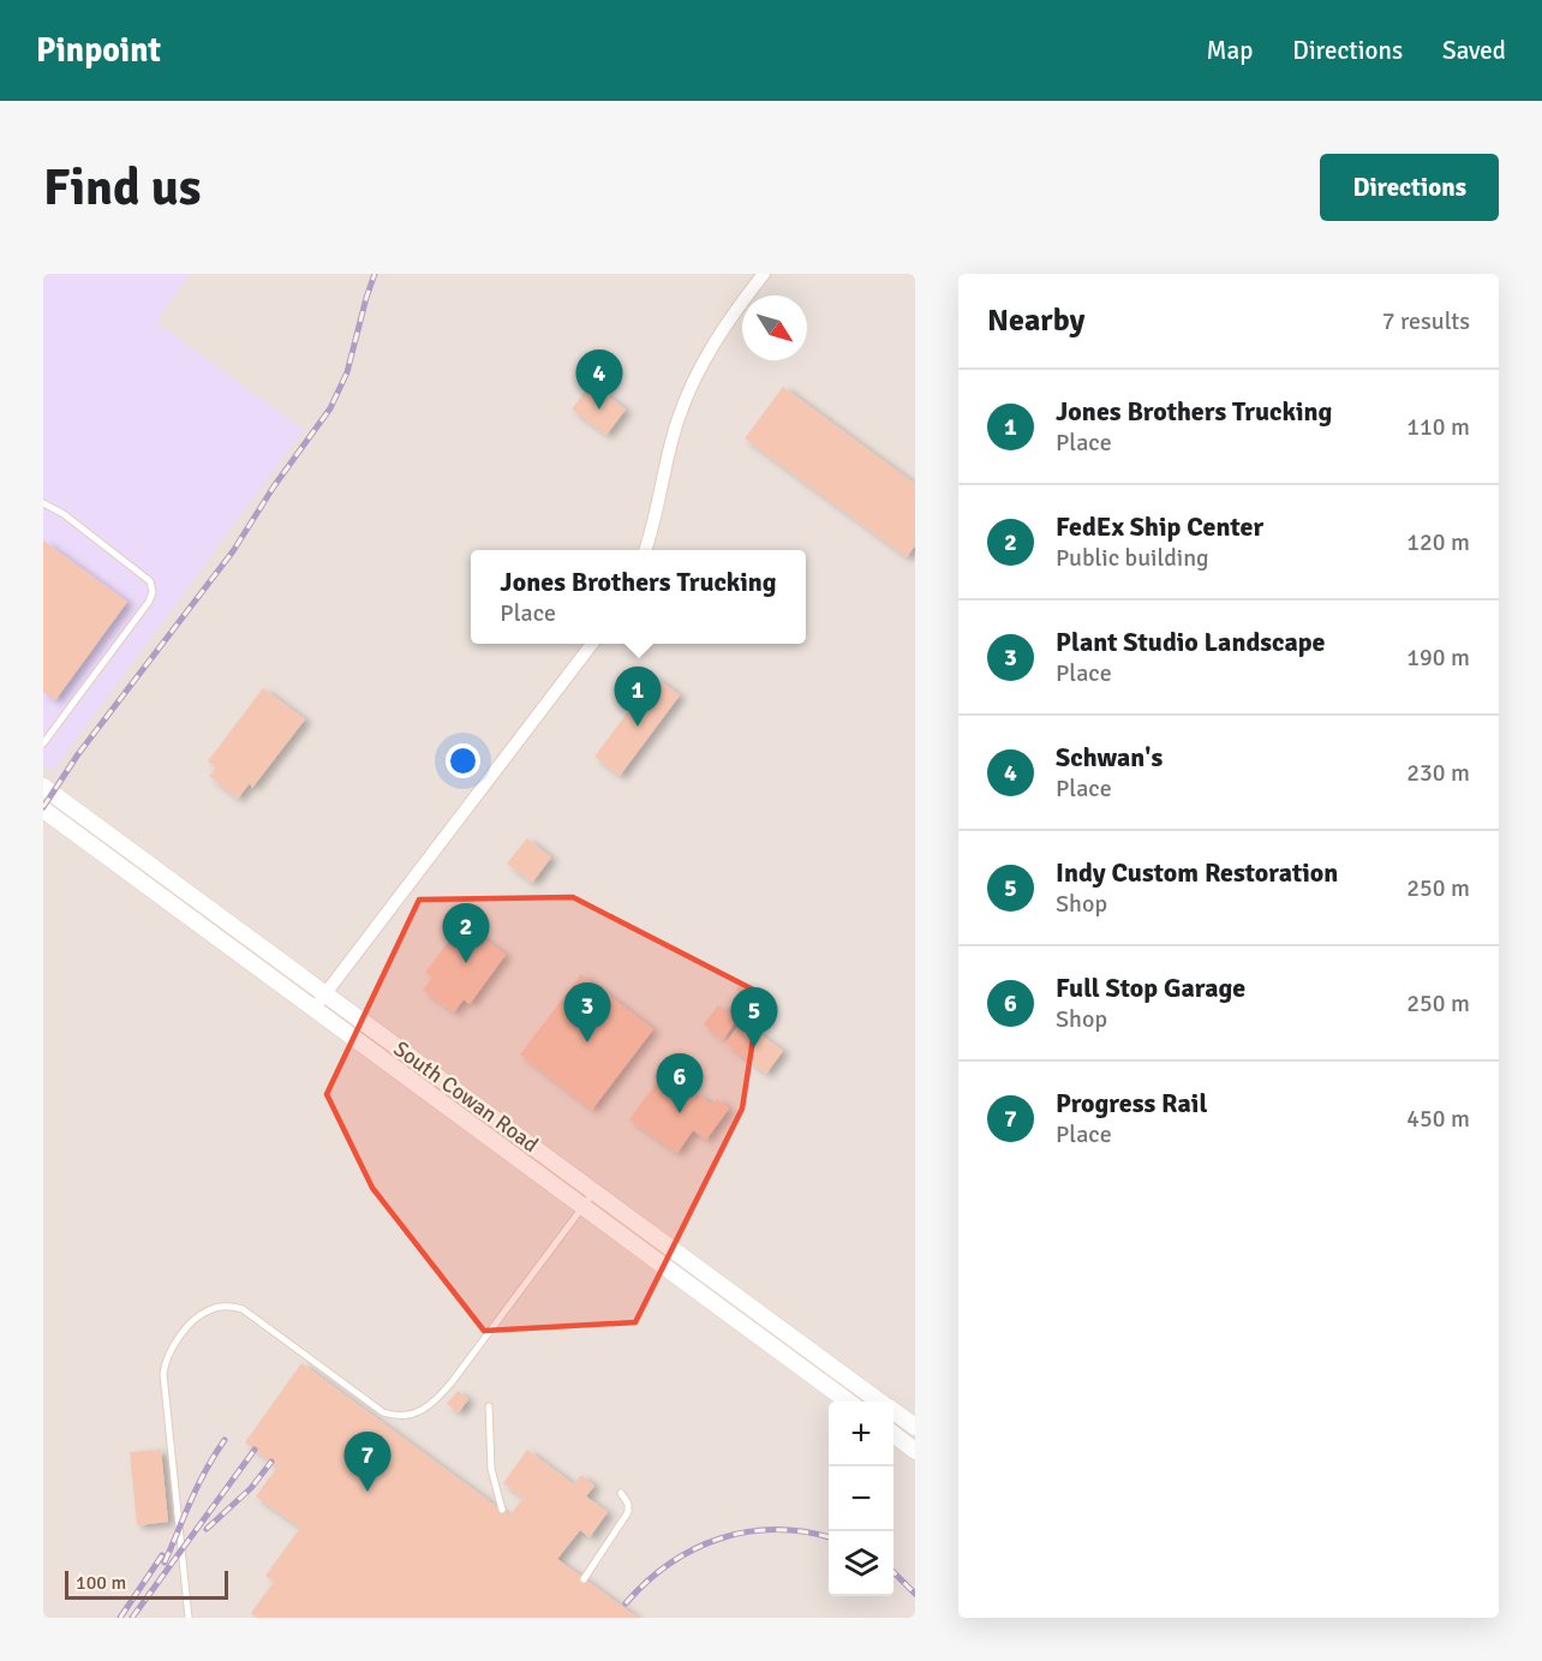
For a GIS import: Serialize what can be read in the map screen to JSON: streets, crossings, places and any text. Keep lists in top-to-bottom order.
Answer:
{
  "streets": {
    "street": ["South Cowan Road"]
  },
  "scale_bar": "100 m",
  "north": "bottom right",
  "page": {
    "header": "Pinpoint",
    "nav": ["Map", "Directions", "Saved"],
    "buttons": "Directions",
    "title": "Find us",
    "heading": ["Nearby", "7 results"],
    "pins": [
      "4",
      "1",
      "2",
      "3",
      "5",
      "6",
      "7"
    ],
    "list": [
      {
        "mark": "1",
        "name": "Jones Brothers Trucking",
        "note": "Place",
        "value": "110 m"
      },
      {
        "mark": "2",
        "name": "FedEx Ship Center",
        "note": "Public building",
        "value": "120 m"
      },
      {
        "mark": "3",
        "name": "Plant Studio Landscape",
        "note": "Place",
        "value": "190 m"
      },
      {
        "mark": "4",
        "name": "Schwan's",
        "note": "Place",
        "value": "230 m"
      },
      {
        "mark": "5",
        "name": "Indy Custom Restoration",
        "note": "Shop",
        "value": "250 m"
      },
      {
        "mark": "6",
        "name": "Full Stop Garage",
        "note": "Shop",
        "value": "250 m"
      },
      {
        "mark": "7",
        "name": "Progress Rail",
        "note": "Place",
        "value": "450 m"
      }
    ],
    "popup": ["Jones Brothers Trucking", "Place"],
    "map_buttons": ["+", "−"],
    "scale": "100 m"
  }
}
